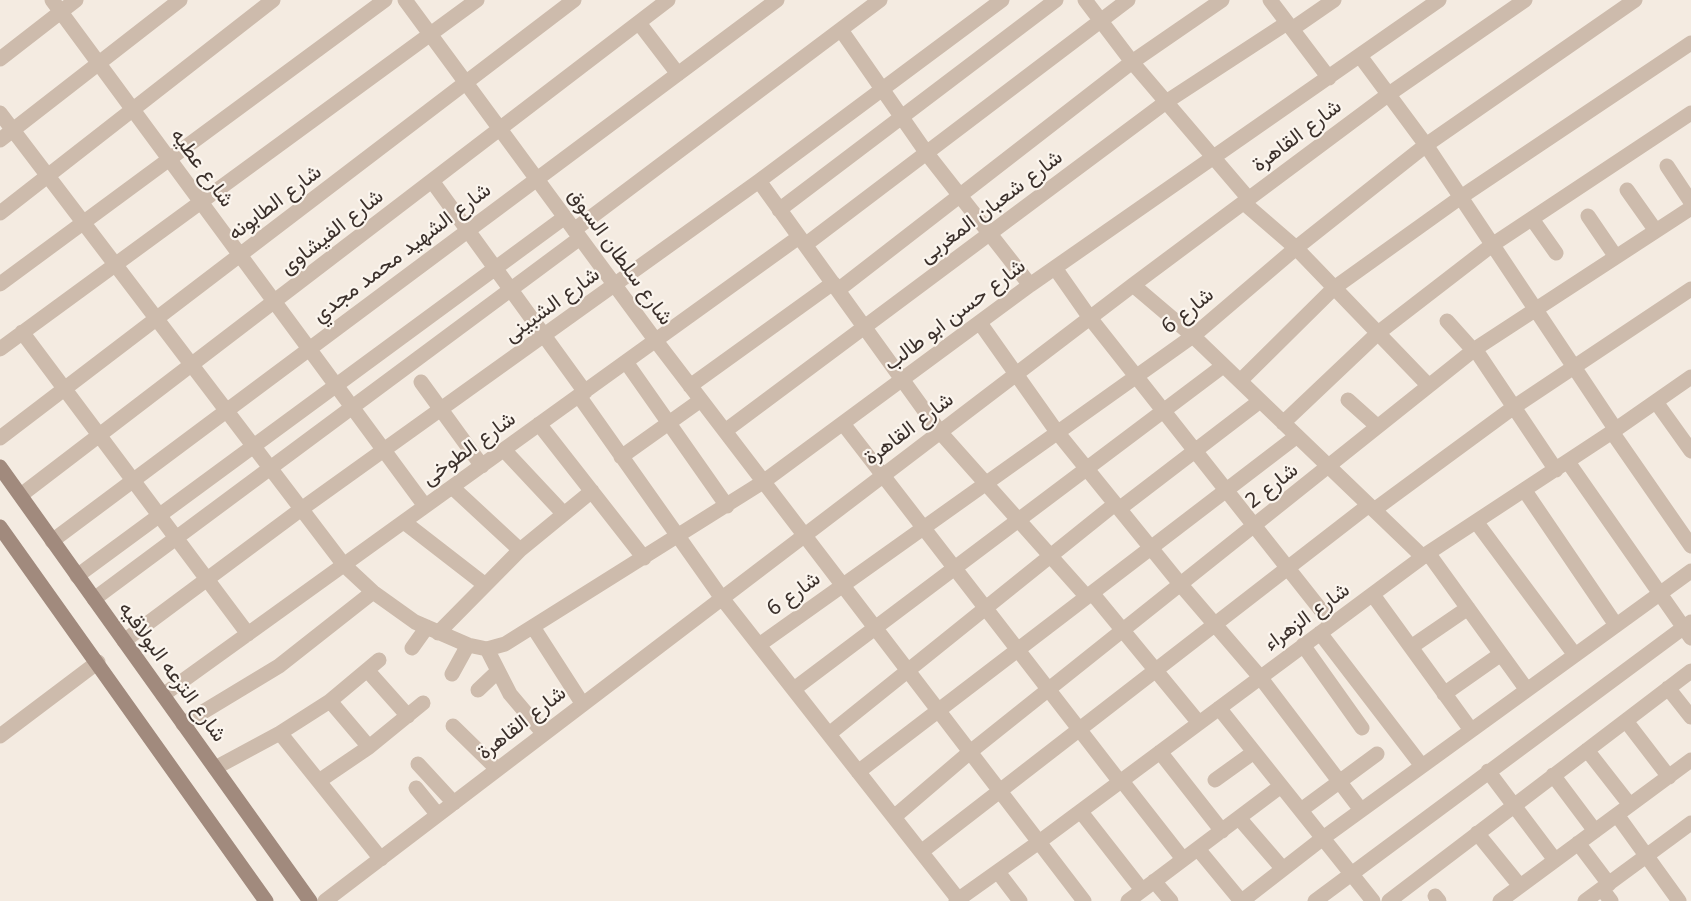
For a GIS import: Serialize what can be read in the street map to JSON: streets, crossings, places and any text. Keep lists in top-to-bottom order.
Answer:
{
  "streets": {
    "street": [
      "شارع القاهرة",
      "شارع عطيه",
      "شارع الطابونه",
      "شارع شعبان المغربى",
      "شارع الفيشاوى",
      "شارع الشهيد محمد مجدي",
      "شارع سلطان السوق",
      "شارع الشبينى",
      "شارع 6",
      "شارع حسن ابو طالب",
      "شارع الطوخى",
      "شارع 2",
      "شارع الزهراء",
      "شارع الترعه البولاقيه"
    ]
  },
  "crossings": [
    ["شارع القاهرة", "شارع سلطان السوق"],
    ["شارع عطيه", "شارع الطابونه"],
    ["شارع عطيه", "شارع الفيشاوى"],
    ["شارع عطيه", "شارع الشهيد محمد مجدي"],
    ["شارع عطيه", "شارع الشبينى"],
    ["شارع عطيه", "شارع الطوخى"],
    ["شارع الطابونه", "شارع سلطان السوق"],
    ["شارع شعبان المغربى", "شارع سلطان السوق"],
    ["شارع الفيشاوى", "شارع سلطان السوق"],
    ["شارع الفيشاوى", "شارع الترعه البولاقيه"],
    ["شارع الشهيد محمد مجدي", "شارع سلطان السوق"],
    ["شارع الشهيد محمد مجدي", "شارع الترعه البولاقيه"],
    ["شارع سلطان السوق", "شارع الشبينى"],
    ["شارع سلطان السوق", "شارع 6"],
    ["شارع سلطان السوق", "شارع حسن ابو طالب"],
    ["شارع سلطان السوق", "شارع الطوخى"],
    ["شارع سلطان السوق", "شارع 2"],
    ["شارع سلطان السوق", "شارع الزهراء"],
    ["شارع الشبينى", "شارع الترعه البولاقيه"],
    ["شارع الطوخى", "شارع الترعه البولاقيه"]
  ]
}
